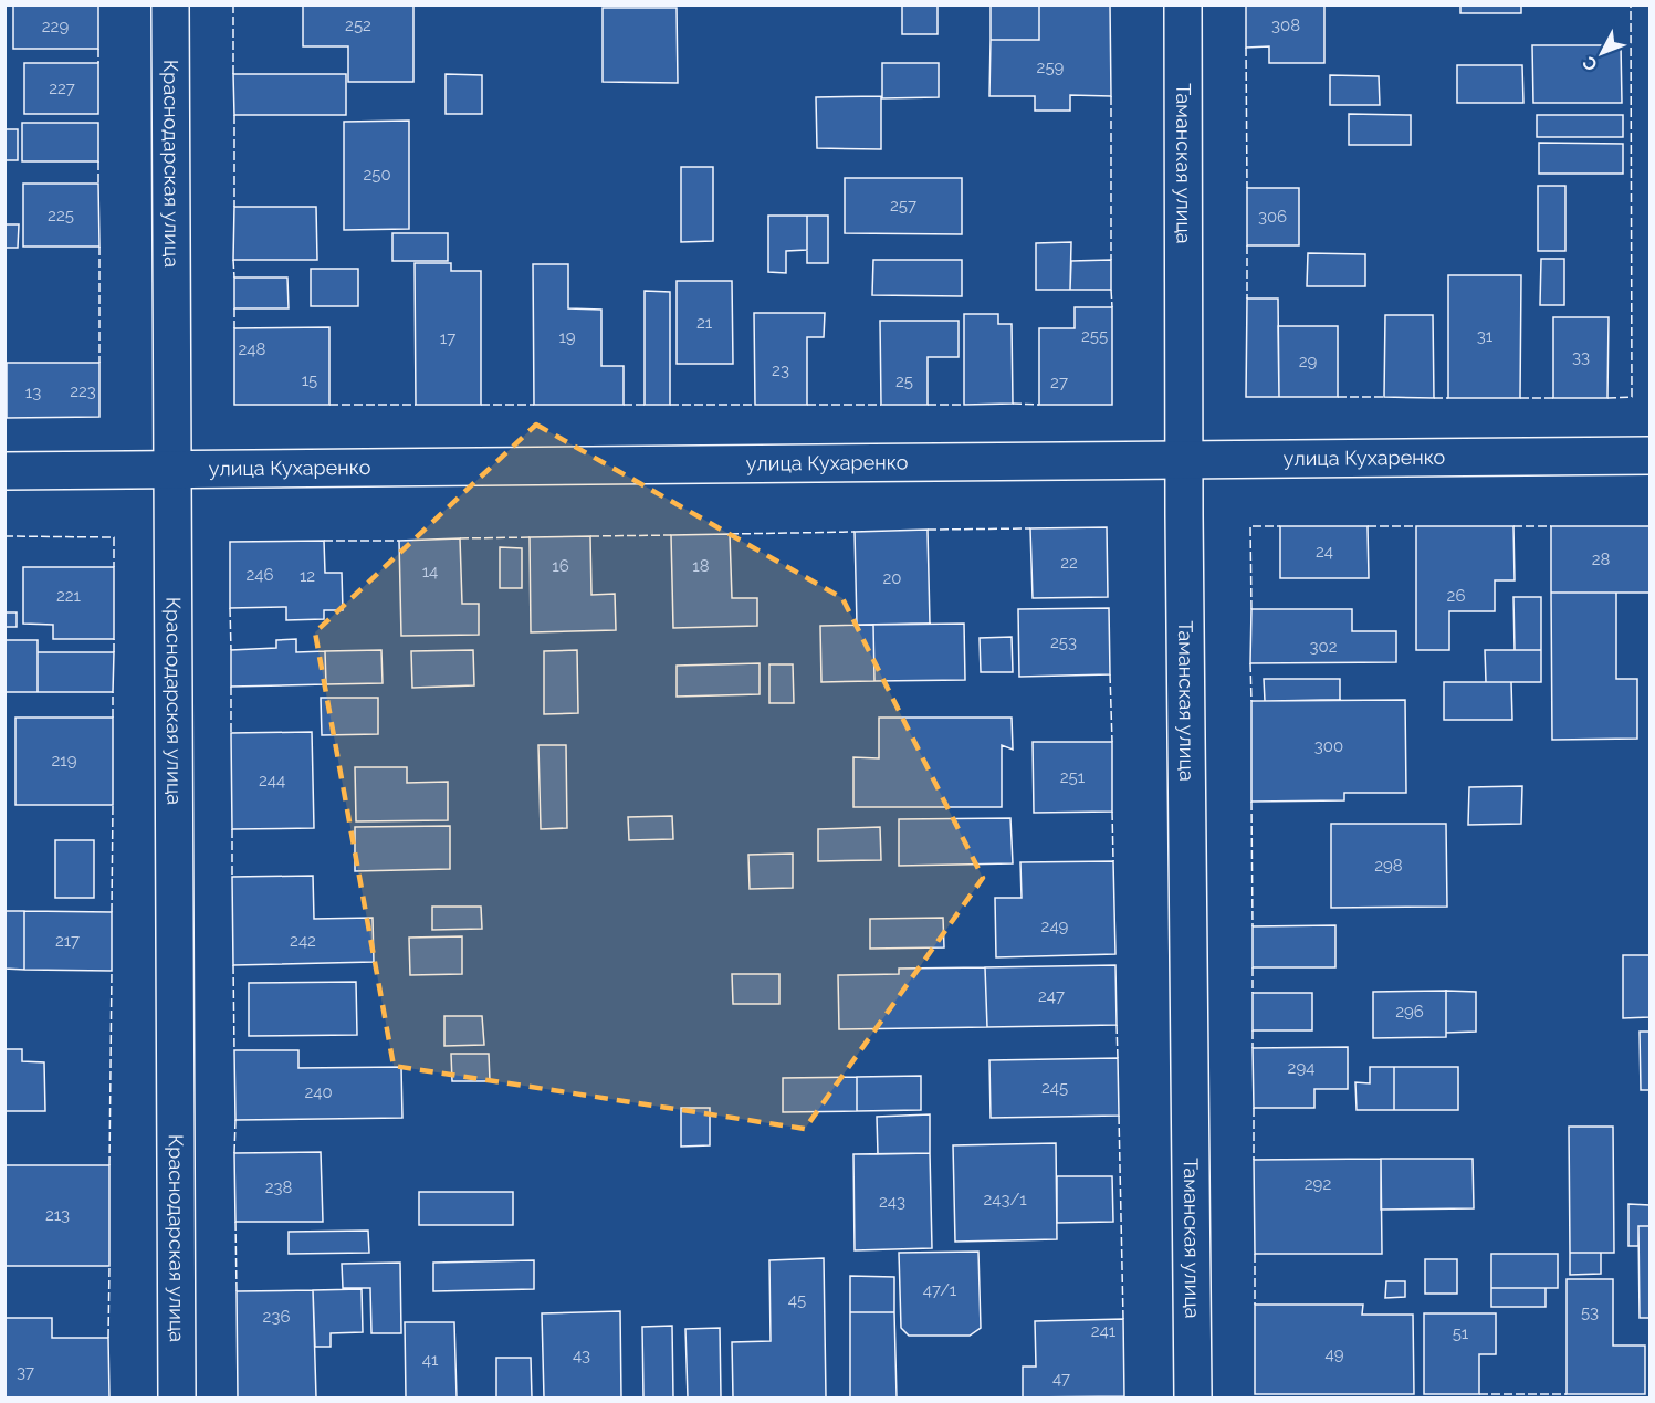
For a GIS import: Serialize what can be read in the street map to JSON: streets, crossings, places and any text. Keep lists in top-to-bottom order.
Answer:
{
  "streets": {
    "street": ["Краснодарская улица", "Таманская улица", "улица Кухаренко"]
  },
  "crossings": [
    ["Краснодарская улица", "улица Кухаренко"],
    ["Таманская улица", "улица Кухаренко"]
  ],
  "house_numbers": [
    "252",
    "308",
    "229",
    "259",
    "227",
    "250",
    "257",
    "225",
    "306",
    "21",
    "255",
    "31",
    "19",
    "17",
    "248",
    "33",
    "29",
    "23",
    "15",
    "25",
    "27",
    "223",
    "13",
    "24",
    "28",
    "22",
    "16",
    "18",
    "14",
    "246",
    "12",
    "20",
    "221",
    "26",
    "253",
    "302",
    "300",
    "219",
    "251",
    "244",
    "298",
    "249",
    "217",
    "242",
    "247",
    "296",
    "294",
    "245",
    "240",
    "292",
    "238",
    "243/1",
    "243",
    "213",
    "47/1",
    "45",
    "53",
    "236",
    "241",
    "51",
    "49",
    "43",
    "41",
    "37",
    "47"
  ],
  "north": "bottom left"
}
